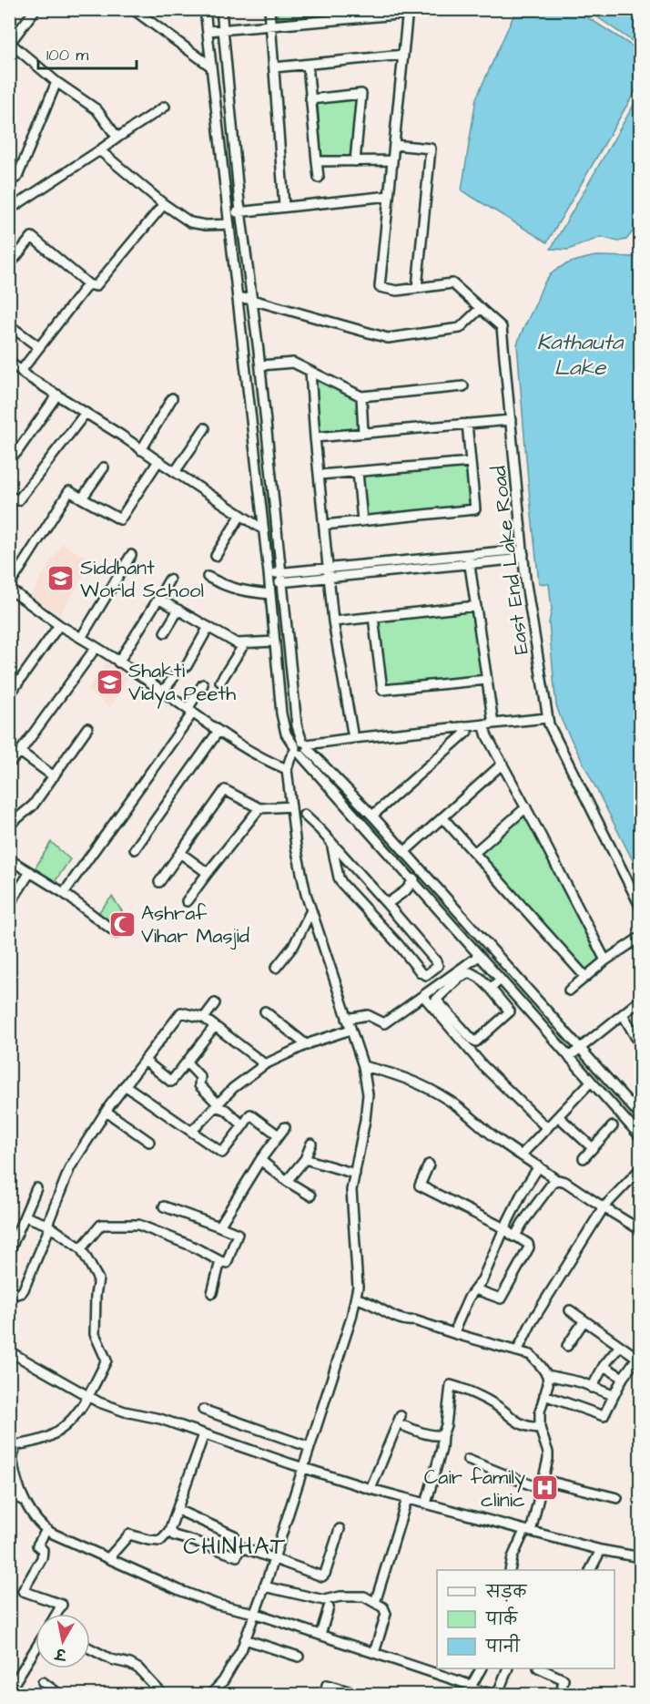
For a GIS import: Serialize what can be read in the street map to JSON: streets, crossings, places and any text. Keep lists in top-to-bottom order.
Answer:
{
  "streets": {
    "street": ["East End Lake Road"]
  },
  "districts": ["CHINHAT"],
  "water": ["Kathauta Lake"],
  "places": {
    "school or university": ["Siddhant World School", "Shakti Vidya Peeth"],
    "mosque": ["Ashraf Vihar Masjid"],
    "hospital": ["Cair family clinic"]
  },
  "legend": ["सड़क", "पार्क", "पानी"],
  "scale_bar": "100 m",
  "north": "bottom"
}
